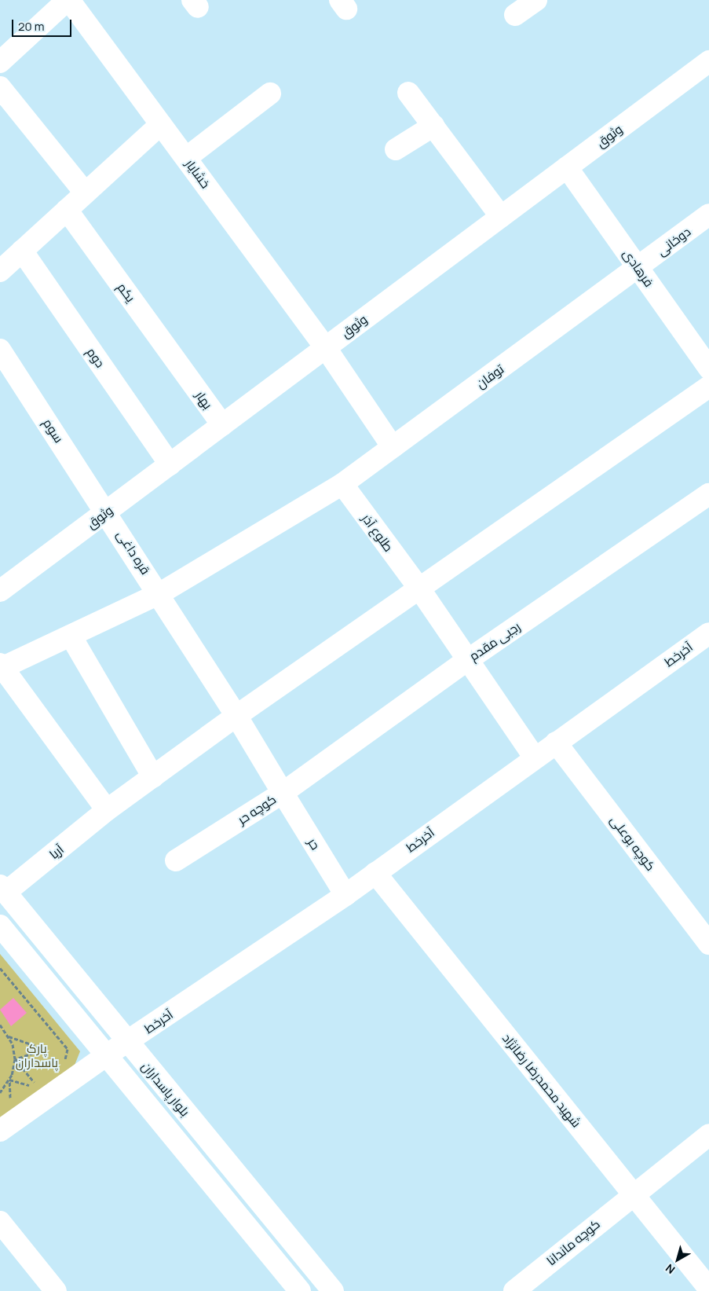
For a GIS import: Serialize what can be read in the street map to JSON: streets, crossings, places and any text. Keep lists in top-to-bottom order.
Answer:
{
  "streets": {
    "street": [
      "وثوق",
      "خشایار",
      "دوخانی",
      "فرهادی",
      "یکم",
      "دوم",
      "توفان",
      "بهار",
      "سوم",
      "طلوع آذر",
      "قره داغی",
      "رجبی مقدم",
      "آخرخط",
      "کوچه حر",
      "کوچه بوعلی",
      "حر",
      "آریا",
      "شهید محمدرضا رضانژاد",
      "بلوار پاسداران",
      "کوچه ماندانا"
    ]
  },
  "crossings": [
    ["وثوق", "خشایار"],
    ["وثوق", "فرهادی"],
    ["وثوق", "دوم"],
    ["وثوق", "بهار"],
    ["وثوق", "سوم"],
    ["وثوق", "قره داغی"],
    ["خشایار", "توفان"],
    ["دوخانی", "فرهادی"],
    ["دوخانی", "توفان"],
    ["فرهادی", "توفان"],
    ["یکم", "بهار"],
    ["توفان", "طلوع آذر"],
    ["سوم", "قره داغی"],
    ["طلوع آذر", "رجبی مقدم"],
    ["طلوع آذر", "آخرخط"],
    ["طلوع آذر", "آریا"],
    ["قره داغی", "کوچه حر"],
    ["قره داغی", "آریا"],
    ["رجبی مقدم", "کوچه حر"],
    ["رجبی مقدم", "حر"],
    ["آخرخط", "کوچه بوعلی"],
    ["آخرخط", "حر"],
    ["آخرخط", "شهید محمدرضا رضانژاد"],
    ["آخرخط", "بلوار پاسداران"],
    ["کوچه حر", "حر"],
    ["کوچه حر", "آریا"],
    ["آریا", "بلوار پاسداران"],
    ["شهید محمدرضا رضانژاد", "کوچه ماندانا"]
  ],
  "parks": ["پارک پاسداران"],
  "scale_bar": "20 m",
  "north": "bottom left"
}
